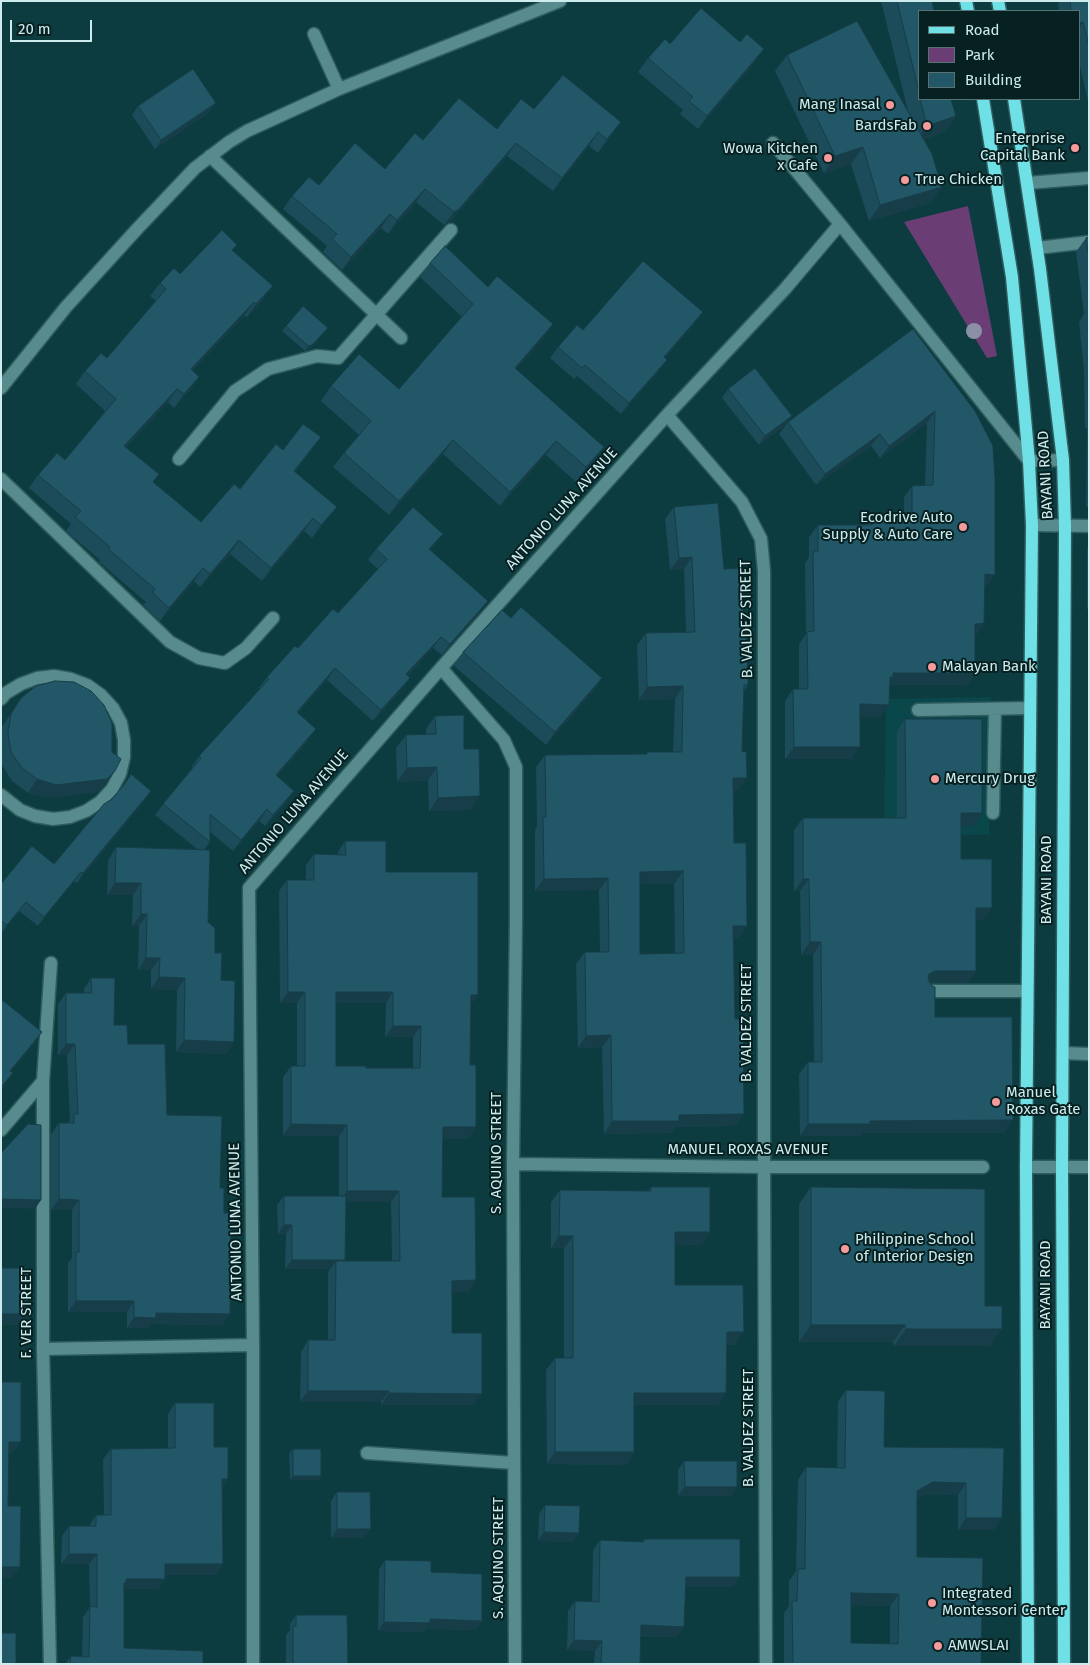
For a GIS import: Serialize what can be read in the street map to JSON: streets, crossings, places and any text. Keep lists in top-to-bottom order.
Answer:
{
  "streets": {
    "main road": ["BAYANI ROAD"],
    "street": [
      "ANTONIO LUNA AVENUE",
      "B. VALDEZ STREET",
      "MANUEL ROXAS AVENUE",
      "S. AQUINO STREET",
      "F. VER STREET"
    ]
  },
  "crossings": [
    ["ANTONIO LUNA AVENUE", "B. VALDEZ STREET"],
    ["ANTONIO LUNA AVENUE", "S. AQUINO STREET"],
    ["B. VALDEZ STREET", "MANUEL ROXAS AVENUE"],
    ["MANUEL ROXAS AVENUE", "S. AQUINO STREET"]
  ],
  "places": [
    "Mang Inasal",
    "BardsFab",
    "Enterprise Capital Bank",
    "Wowa Kitchen x Cafe",
    "True Chicken",
    "Ecodrive Auto Supply & Auto Care",
    "Malayan Bank",
    "Mercury Drug",
    "Manuel Roxas Gate",
    "Philippine School of Interior Design",
    "Integrated Montessori Center",
    "AMWSLAI"
  ],
  "legend": ["Road", "Park", "Building"],
  "scale_bar": "20 m"
}
